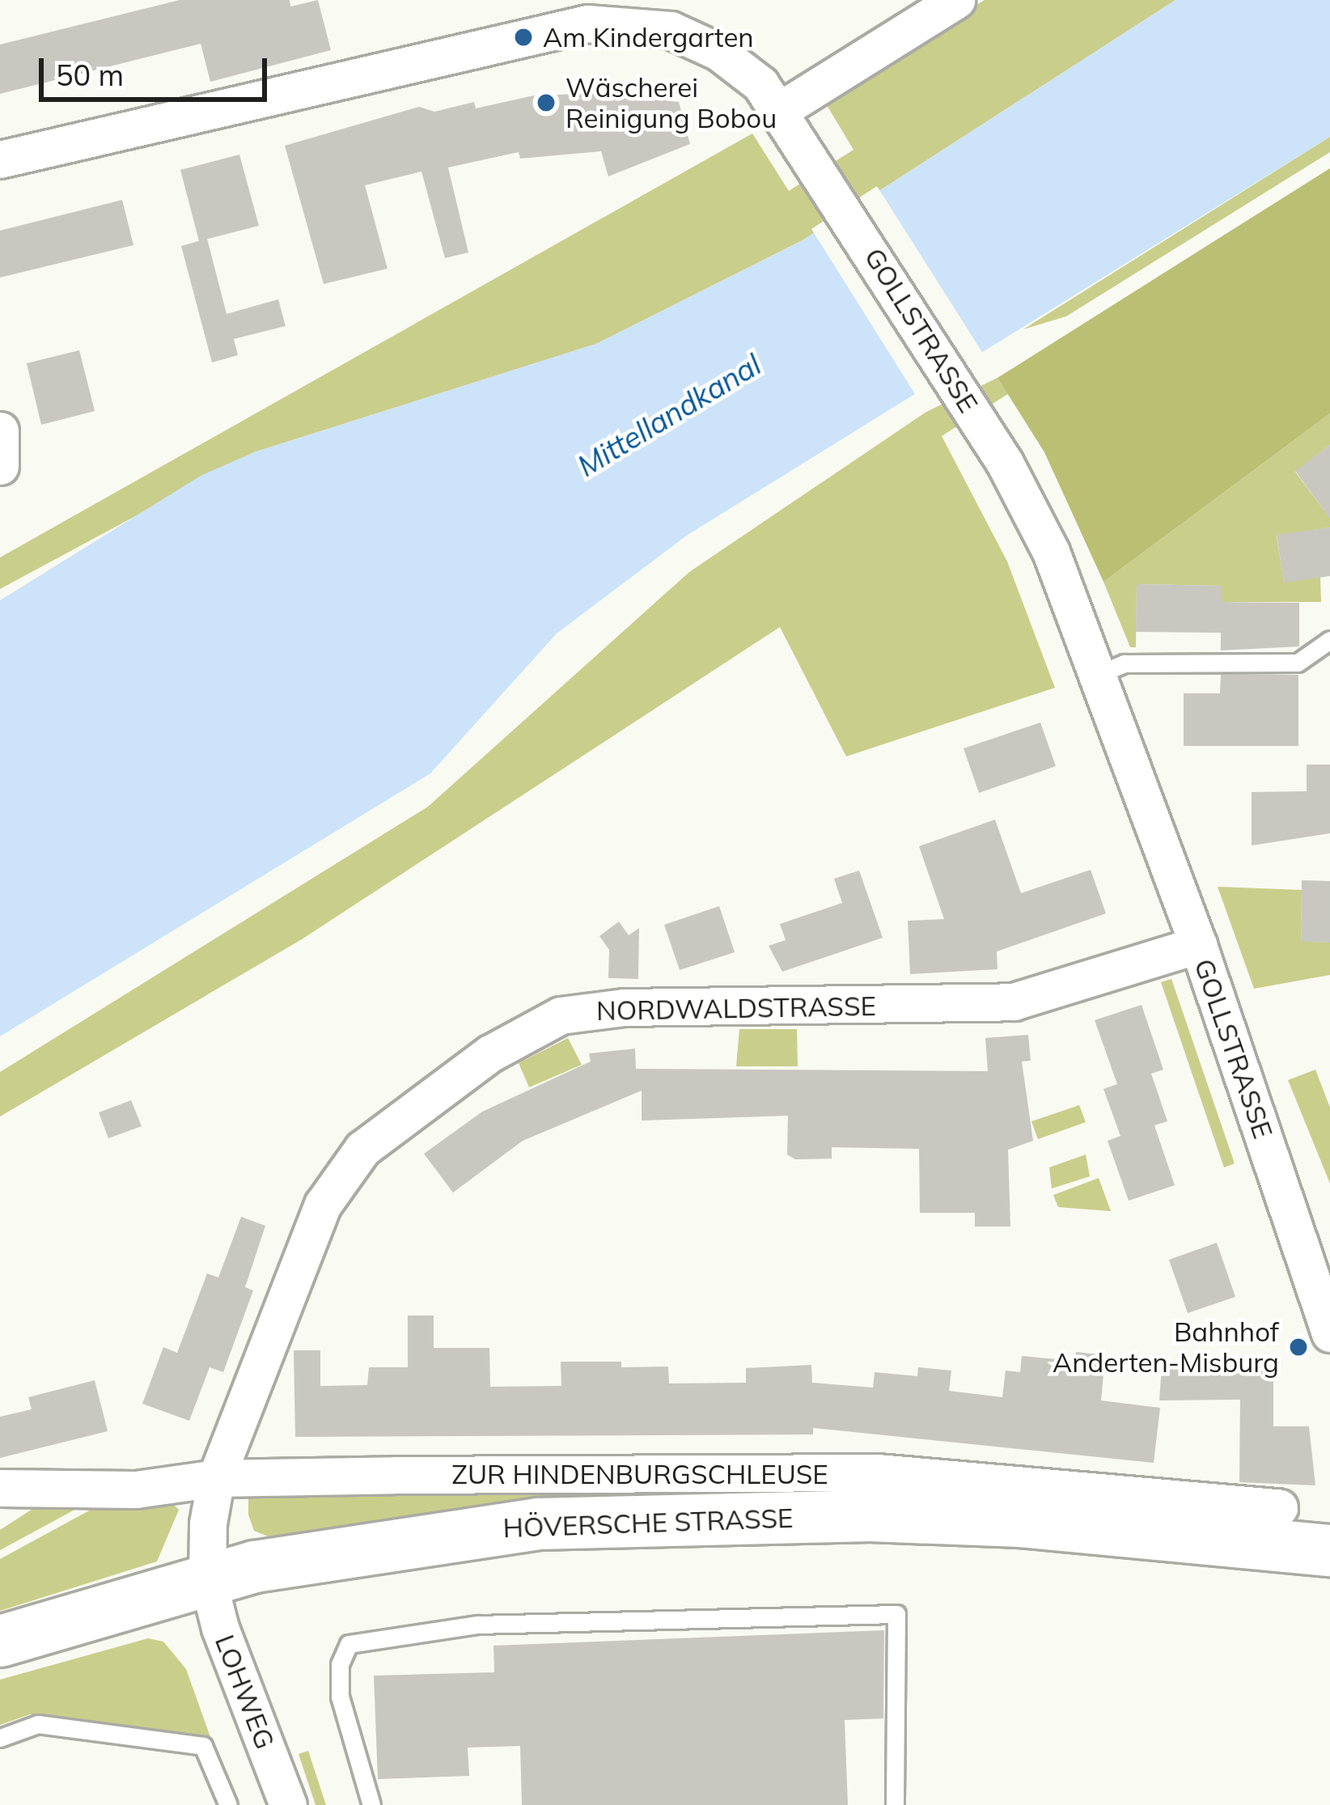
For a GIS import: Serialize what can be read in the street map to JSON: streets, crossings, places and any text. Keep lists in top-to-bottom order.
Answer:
{
  "streets": {
    "main road": ["HÖVERSCHE STRASSE"],
    "street": [
      "GOLLSTRASSE",
      "NORDWALDSTRASSE",
      "ZUR HINDENBURGSCHLEUSE",
      "LOHWEG"
    ]
  },
  "crossings": [
    ["GOLLSTRASSE", "NORDWALDSTRASSE"],
    ["NORDWALDSTRASSE", "ZUR HINDENBURGSCHLEUSE"],
    ["NORDWALDSTRASSE", "HÖVERSCHE STRASSE"],
    ["NORDWALDSTRASSE", "LOHWEG"],
    ["HÖVERSCHE STRASSE", "LOHWEG"]
  ],
  "water": ["Mittellandkanal"],
  "places": ["Am Kindergarten", "Wäscherei Reinigung Bobou", "Bahnhof Anderten-Misburg"],
  "scale_bar": "50 m"
}
